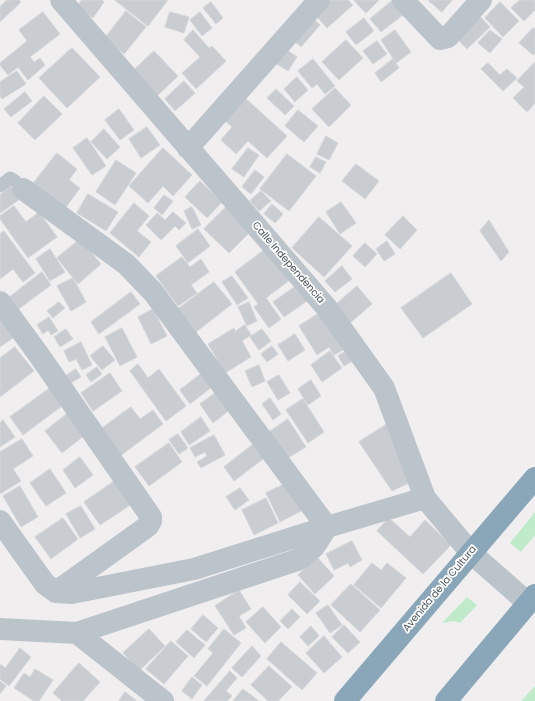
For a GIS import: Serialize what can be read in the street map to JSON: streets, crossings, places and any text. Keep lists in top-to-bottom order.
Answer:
{
  "streets": {
    "highway": ["Avenida de la Cultura"],
    "street": ["Calle Independencia"]
  },
  "crossings": [
    ["Calle Independencia", "Avenida de la Cultura"]
  ]
}
